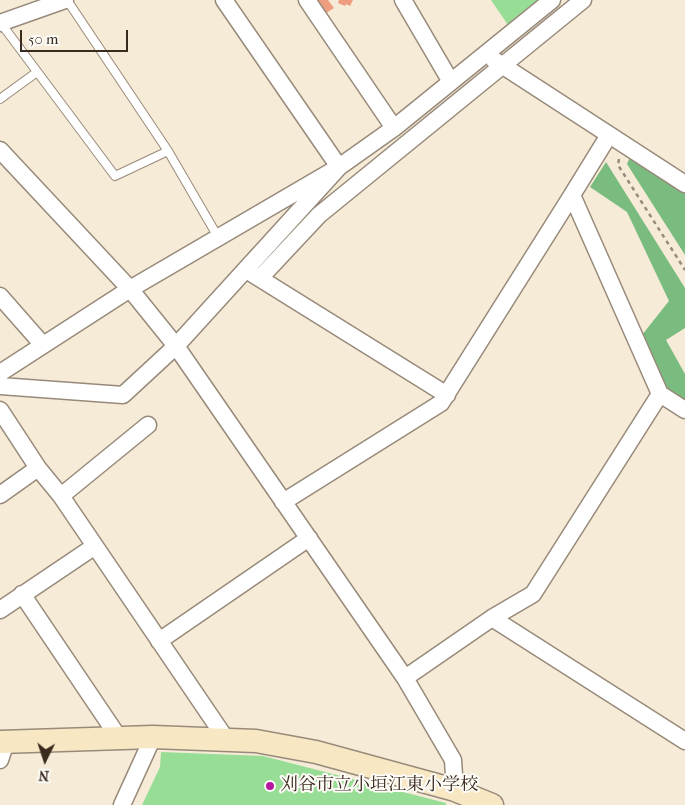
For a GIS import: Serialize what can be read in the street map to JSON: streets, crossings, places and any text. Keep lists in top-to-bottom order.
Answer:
{
  "places": ["刈谷市立小垣江東小学校"],
  "scale_bar": "50 m",
  "north": "bottom"
}
